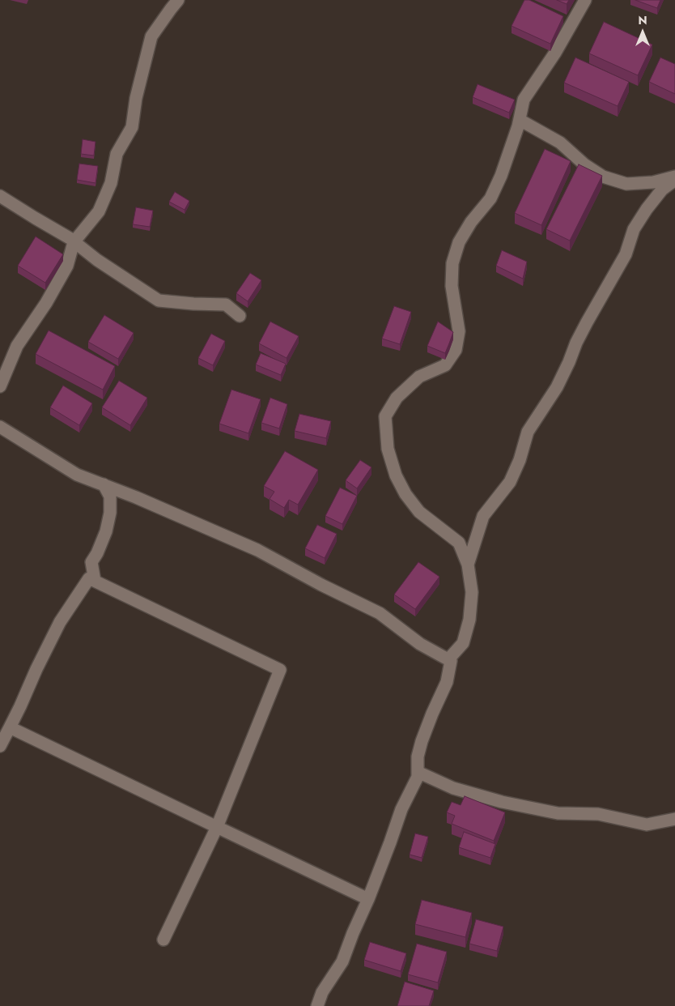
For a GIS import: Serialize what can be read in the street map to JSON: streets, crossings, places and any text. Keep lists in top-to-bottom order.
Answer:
{
  "north": "top"
}
